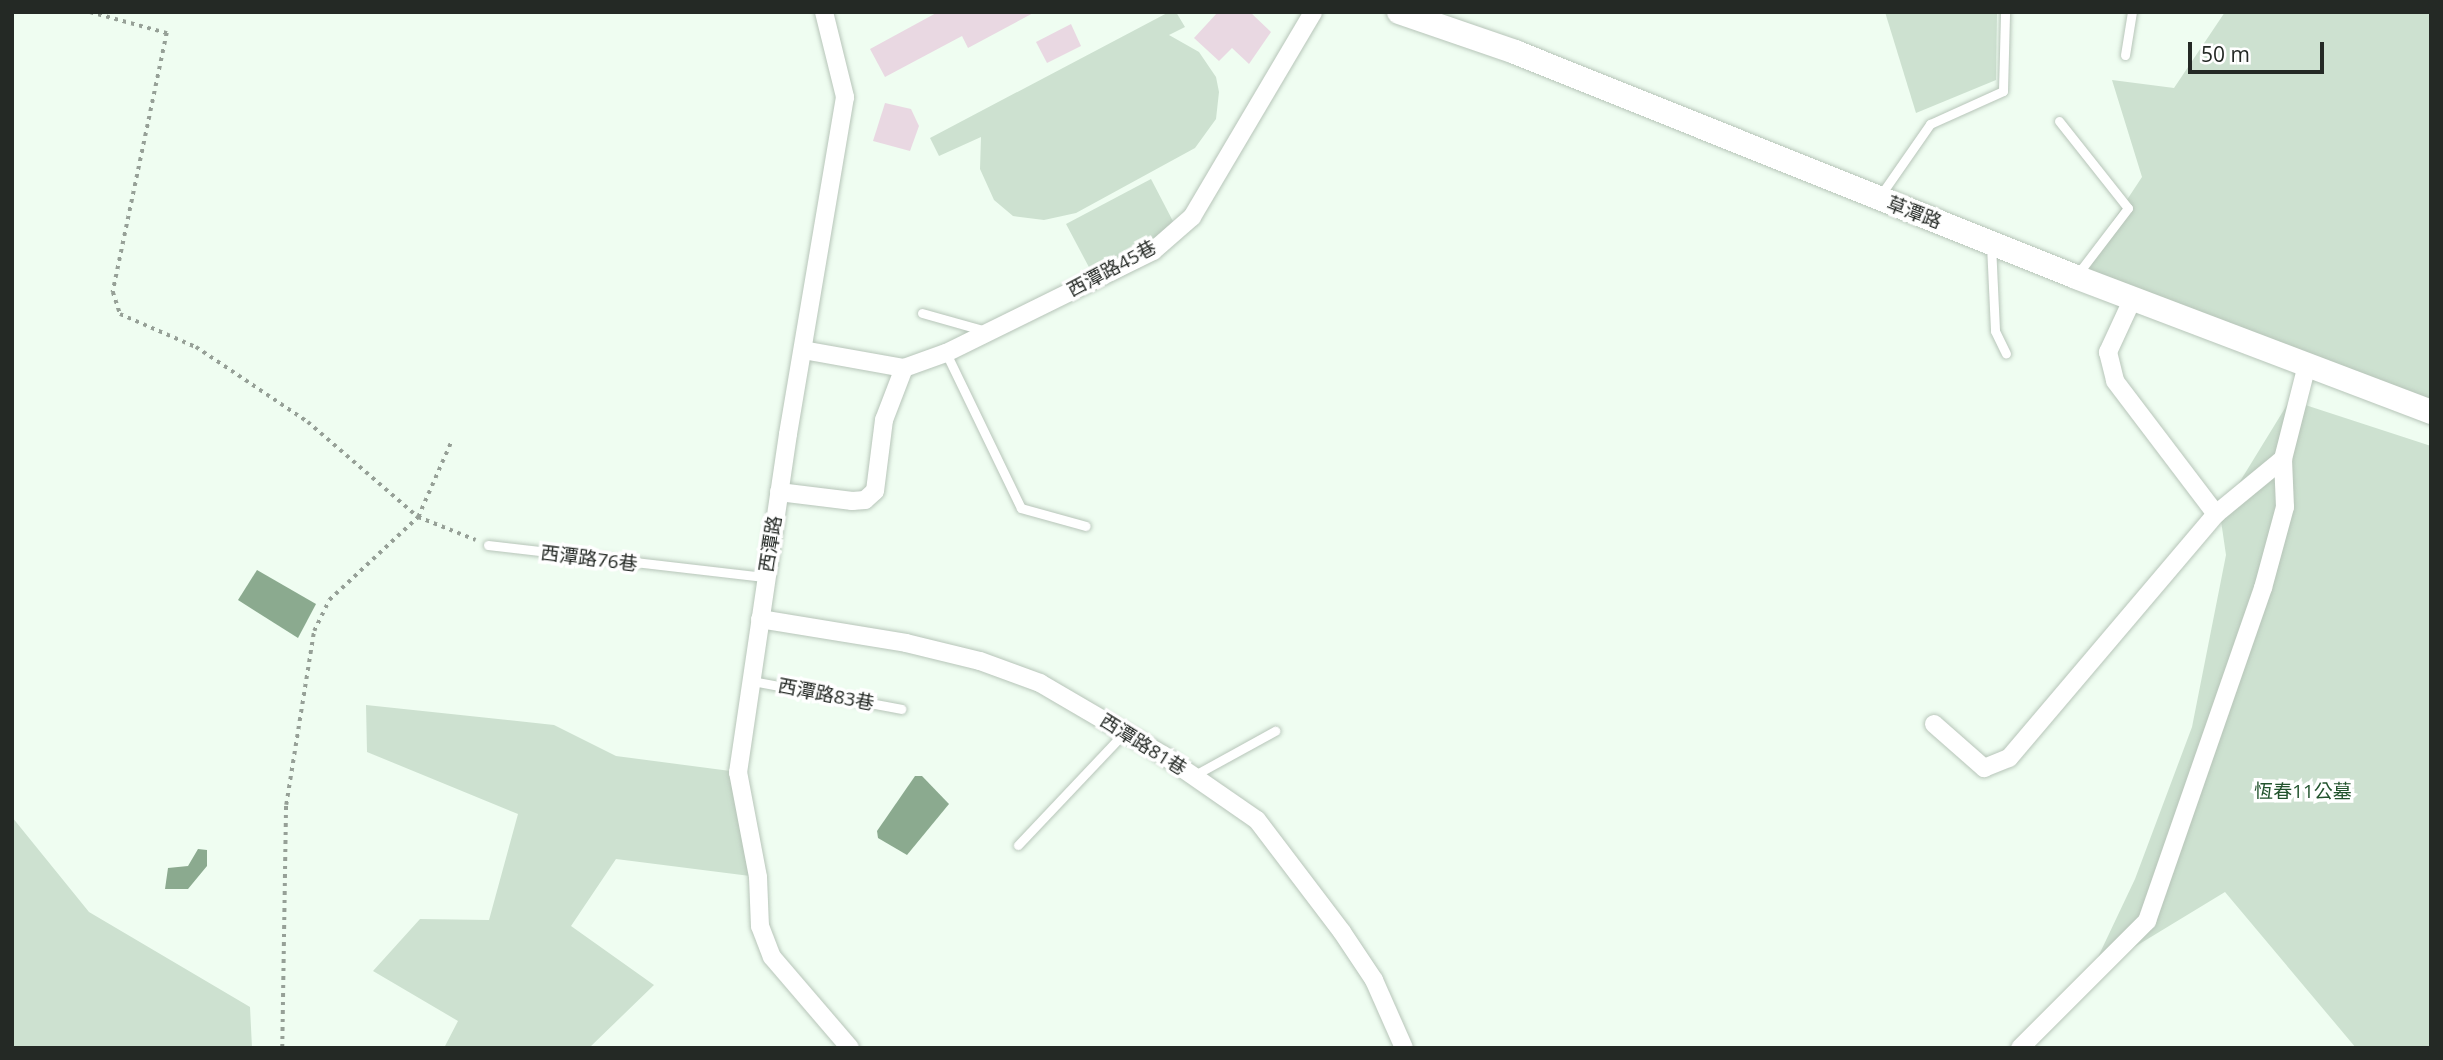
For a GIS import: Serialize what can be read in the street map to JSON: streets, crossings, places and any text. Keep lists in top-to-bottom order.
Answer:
{
  "streets": {
    "street": [
      "草潭路",
      "西潭路45巷",
      "西潭路",
      "西潭路81巷"
    ],
    "lane": ["西潭路76巷", "西潭路83巷"]
  },
  "crossings": [
    ["西潭路", "西潭路76巷"],
    ["西潭路", "西潭路83巷"],
    ["西潭路", "西潭路81巷"]
  ],
  "parks": ["恆春11公墓"],
  "scale_bar": "50 m"
}
